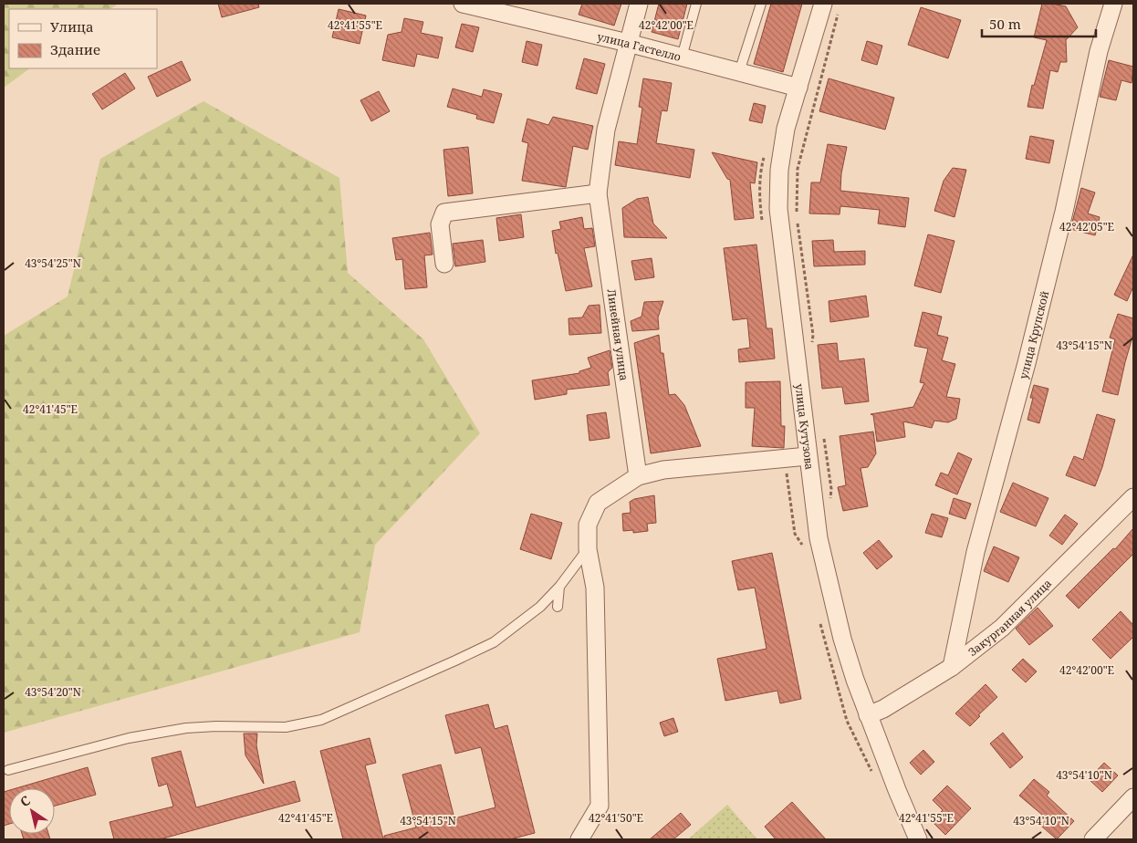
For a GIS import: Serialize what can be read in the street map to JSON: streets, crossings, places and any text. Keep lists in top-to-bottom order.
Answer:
{
  "streets": {
    "street": [
      "улица Гастелло",
      "Линейная улица",
      "улица Крупской",
      "улица Кутузова",
      "Закурганная улица"
    ]
  },
  "crossings": [
    ["улица Гастелло", "Линейная улица"],
    ["улица Гастелло", "улица Кутузова"],
    ["улица Крупской", "Закурганная улица"],
    ["улица Кутузова", "Закурганная улица"]
  ],
  "legend": ["Улица", "Здание"],
  "scale_bar": "50 m",
  "north": "top left",
  "coordinates": [
    "42°41'55\"E",
    "42°42'00\"E",
    "42°42'05\"E",
    "43°54'25\"N",
    "43°54'15\"N",
    "42°41'45\"E",
    "43°54'20\"N",
    "43°54'10\"N",
    "42°41'50\"E"
  ]
}
